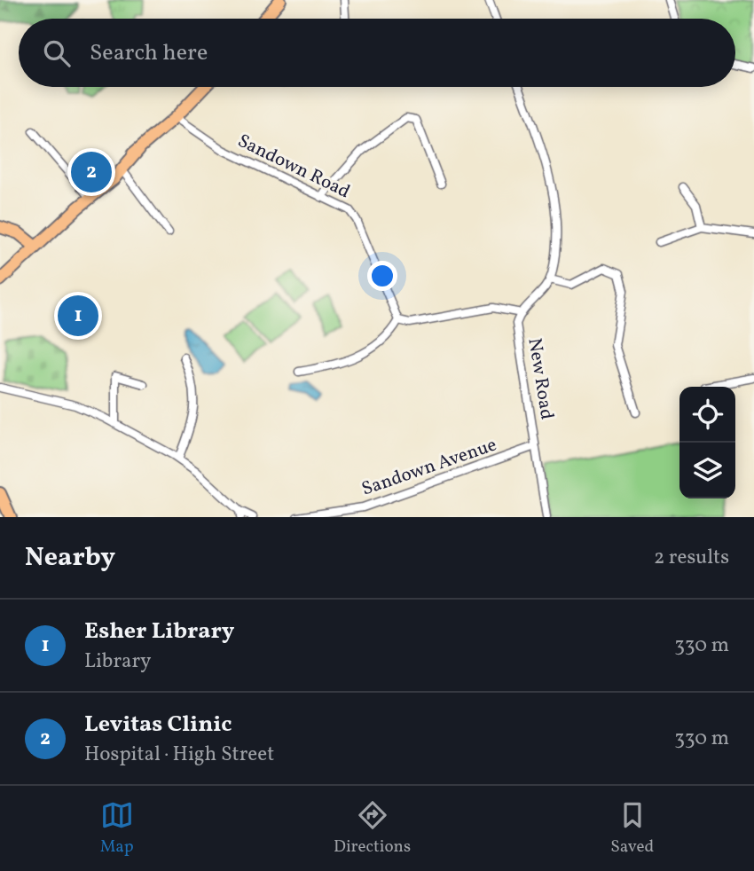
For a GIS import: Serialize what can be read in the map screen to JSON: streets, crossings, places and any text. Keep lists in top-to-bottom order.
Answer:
{
  "streets": {
    "street": ["Sandown Road", "New Road", "Sandown Avenue"]
  },
  "crossings": [
    ["New Road", "Sandown Avenue"]
  ],
  "page": {
    "search": "Search here",
    "pins": ["2", "1"],
    "heading": ["Nearby", "2 results"],
    "list": [
      {
        "mark": "1",
        "name": "Esher Library",
        "note": "Library",
        "value": "330 m"
      },
      {
        "mark": "2",
        "name": "Levitas Clinic",
        "note": "Hospital · High Street",
        "value": "330 m"
      }
    ],
    "nav": ["Map", "Directions", "Saved"]
  }
}
